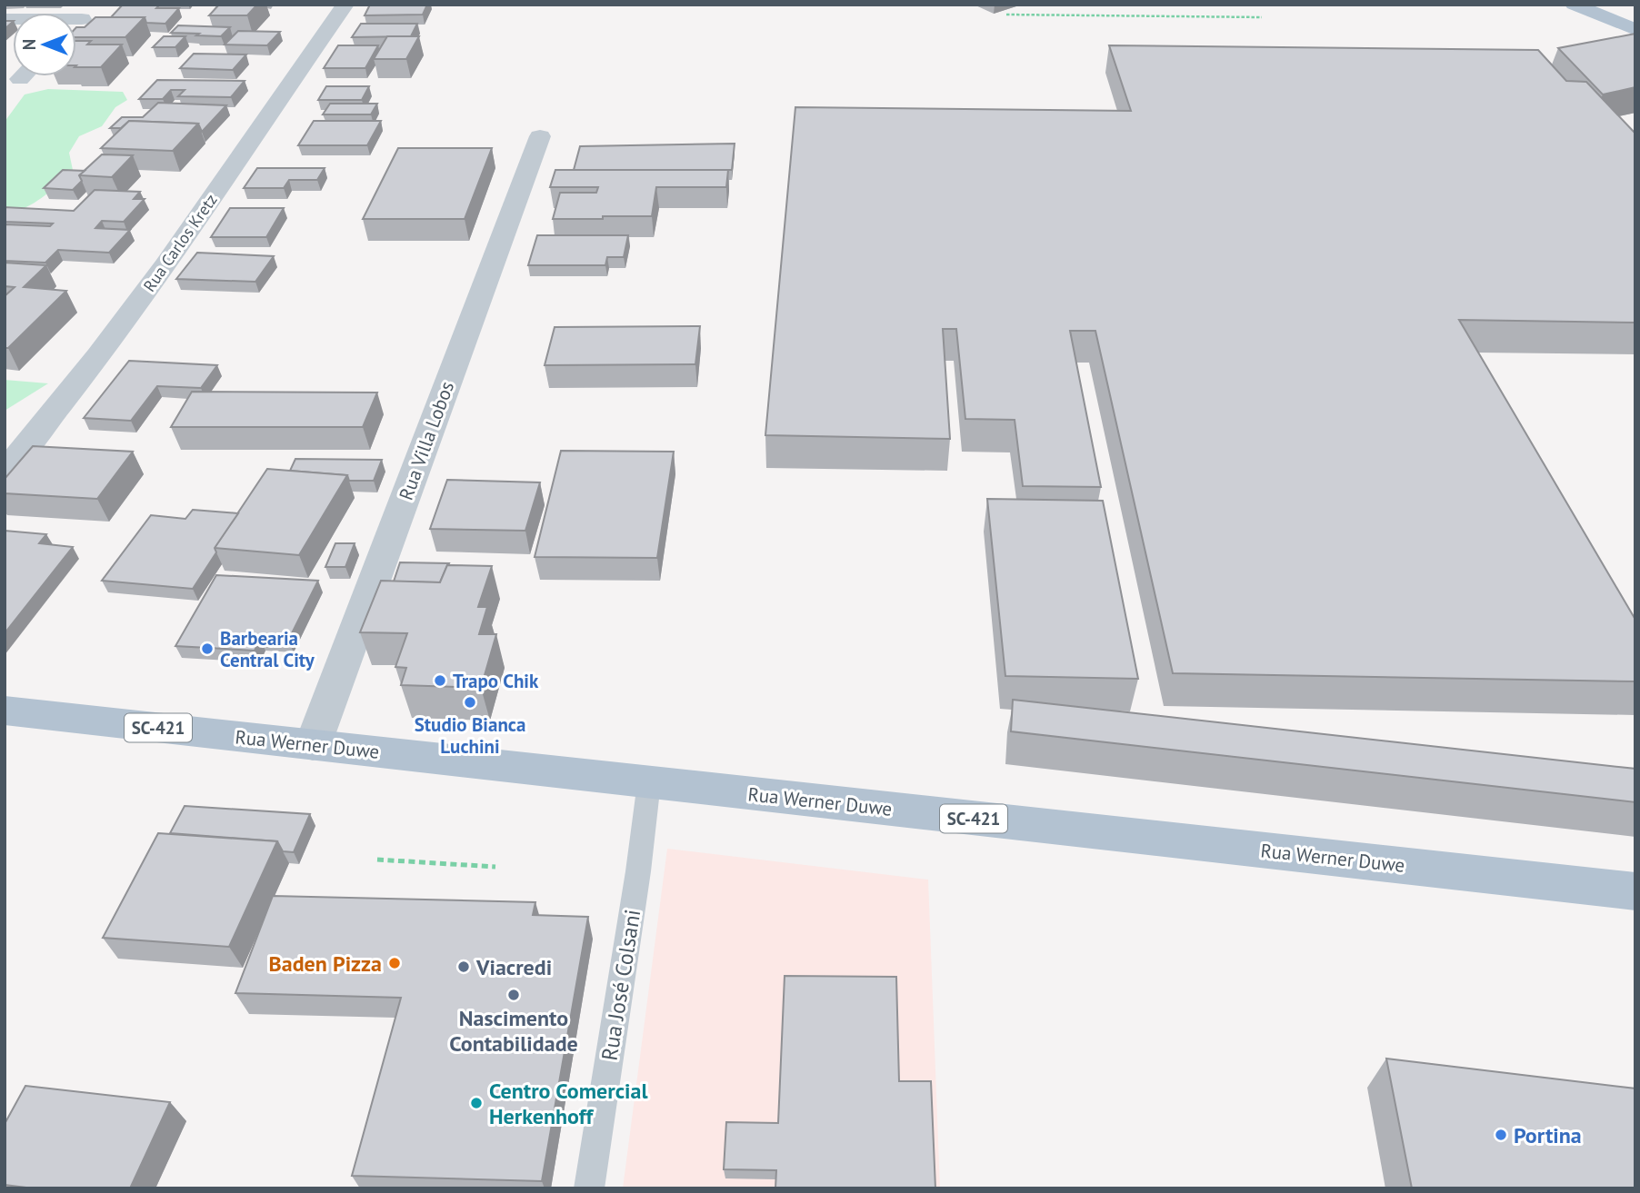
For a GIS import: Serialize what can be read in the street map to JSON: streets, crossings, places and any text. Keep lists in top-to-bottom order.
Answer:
{
  "streets": {
    "main road": ["SC-421", "Rua Werner Duwe"],
    "street": ["Rua Carlos Kretz", "Rua Villa Lobos"],
    "lane": ["Rua José Colsani"]
  },
  "crossings": [
    ["Rua Villa Lobos", "Rua Werner Duwe"],
    ["Rua Werner Duwe", "Rua José Colsani"]
  ],
  "places": [
    "Barbearia Central City",
    "Trapo Chik",
    "Studio Bianca Luchini",
    "Baden Pizza",
    "Viacredi",
    "Nascimento Contabilidade",
    "Centro Comercial Herkenhoff",
    "Portina"
  ],
  "north": "left"
}
